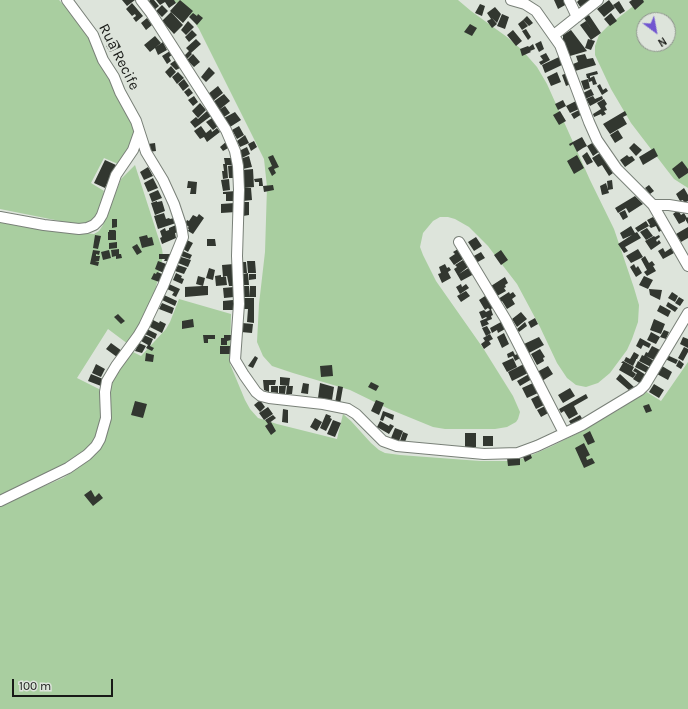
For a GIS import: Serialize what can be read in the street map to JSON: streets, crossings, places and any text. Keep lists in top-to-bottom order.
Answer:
{
  "streets": {
    "street": ["Rua Recife"]
  },
  "scale_bar": "100 m",
  "north": "bottom right"
}
